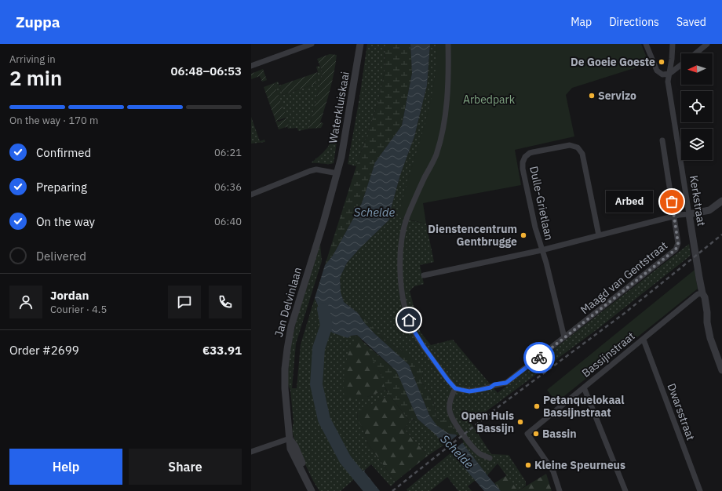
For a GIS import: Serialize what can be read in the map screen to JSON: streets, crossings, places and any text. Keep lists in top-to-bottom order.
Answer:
{
  "streets": {
    "street": [
      "Waterkluiskaai",
      "Kerkstraat",
      "Dulle-Grietlaan",
      "Maagd van Gentstraat",
      "Jan Delvinlaan",
      "Bassijnstraat",
      "Dwarsstraat"
    ]
  },
  "crossings": [
    ["Waterkluiskaai", "Jan Delvinlaan"],
    ["Kerkstraat", "Dulle-Grietlaan"],
    ["Kerkstraat", "Bassijnstraat"],
    ["Dulle-Grietlaan", "Maagd van Gentstraat"],
    ["Bassijnstraat", "Dwarsstraat"]
  ],
  "water": ["Schelde"],
  "parks": ["Arbedpark"],
  "places": [
    "De Goeie Goeste",
    "Servizo",
    "Arbed",
    "Dienstencentrum Gentbrugge",
    "Petanquelokaal Bassijnstraat",
    "Open Huis Bassijn",
    "Bassin",
    "Kleine Speurneus"
  ],
  "north": "left",
  "page": {
    "header": "Zuppa",
    "nav": ["Map", "Directions", "Saved"],
    "heading": ["2 min", "Arriving in", "06:48–06:53"],
    "panel": [
      "Jordan",
      "Courier · 4.5",
      "Order #2699",
      "€33.91"
    ],
    "bar": "On the way · 170 m",
    "list": [
      ["Confirmed", "06:21"],
      ["Preparing", "06:36"],
      ["On the way", "06:40"],
      "Delivered"
    ],
    "bubble": "Arbed",
    "buttons": ["Help", "Share"]
  }
}
